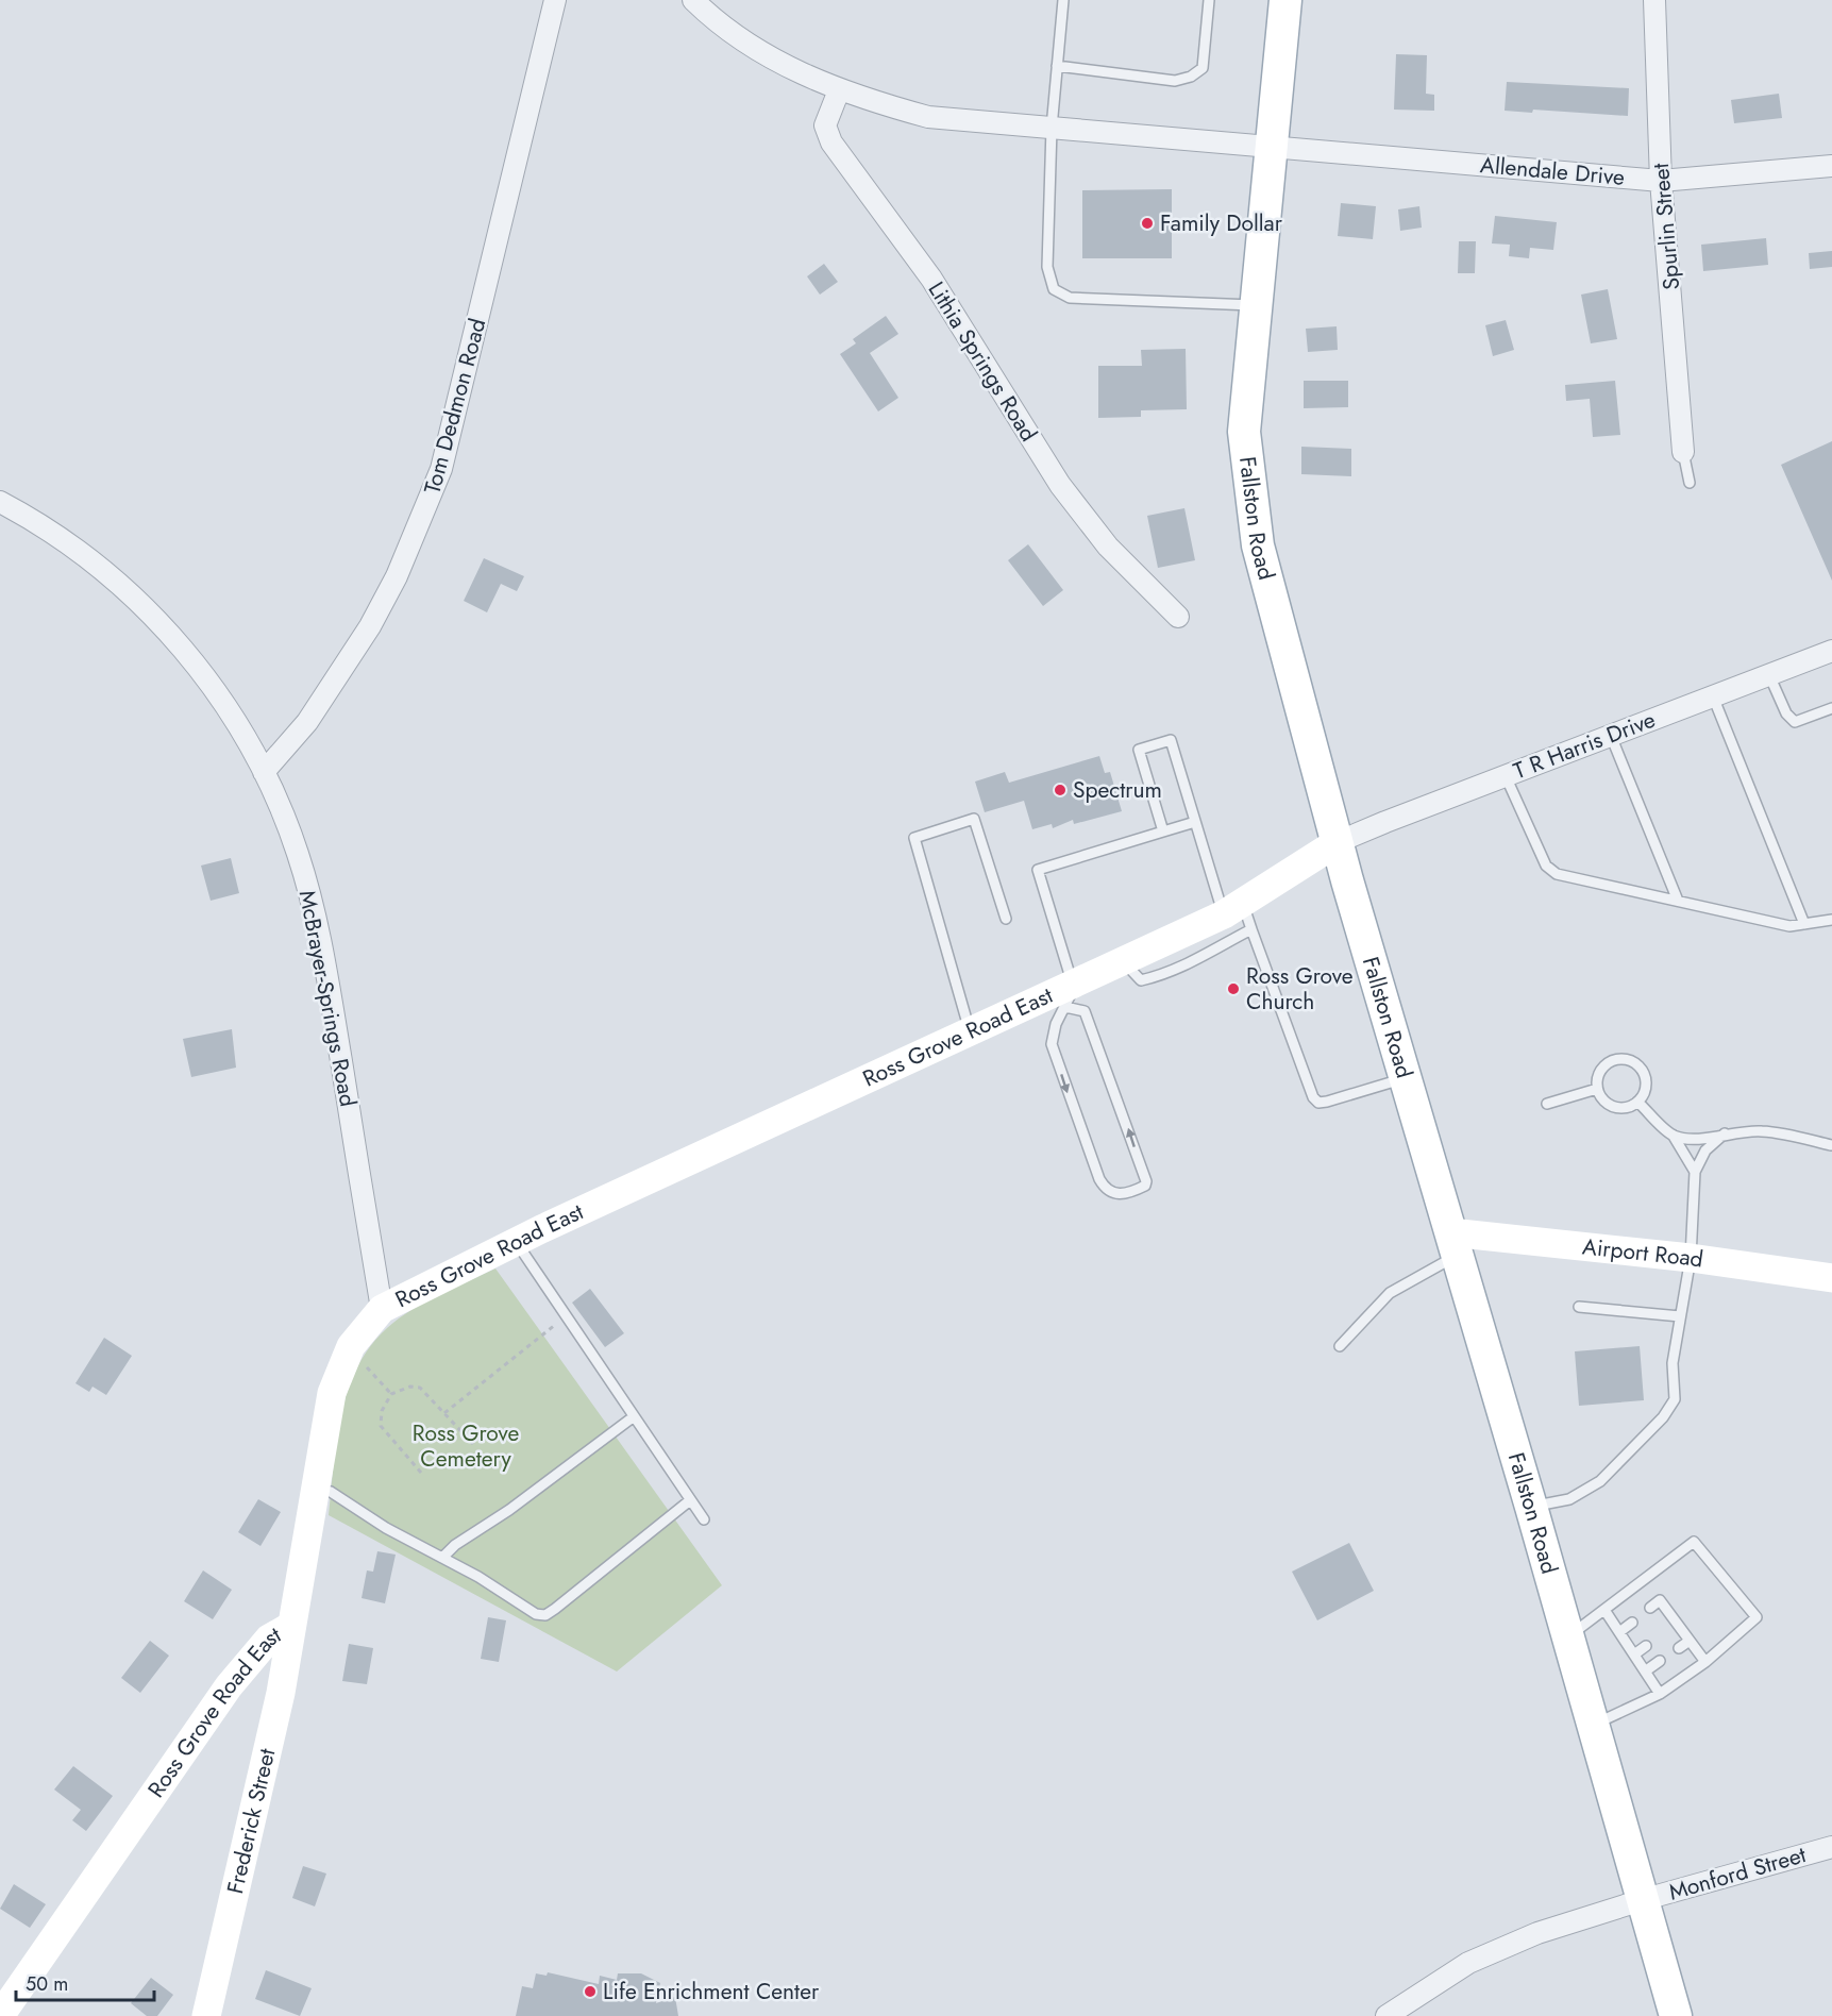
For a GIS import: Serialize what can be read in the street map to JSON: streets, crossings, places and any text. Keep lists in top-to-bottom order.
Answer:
{
  "streets": {
    "main road": ["Fallston Road"],
    "street": [
      "Allendale Drive",
      "Spurlin Street",
      "Lithia Springs Road",
      "Tom Dedmon Road",
      "T R Harris Drive",
      "McBrayer-Springs Road",
      "Ross Grove Road East",
      "Airport Road",
      "Frederick Street",
      "Monford Street"
    ]
  },
  "crossings": [
    ["Allendale Drive", "Spurlin Street"],
    ["Allendale Drive", "Fallston Road"],
    ["Tom Dedmon Road", "McBrayer-Springs Road"],
    ["Fallston Road", "T R Harris Drive"],
    ["Fallston Road", "Ross Grove Road East"],
    ["Fallston Road", "Airport Road"],
    ["Fallston Road", "Monford Street"],
    ["T R Harris Drive", "Ross Grove Road East"],
    ["McBrayer-Springs Road", "Ross Grove Road East"],
    ["Ross Grove Road East", "Frederick Street"]
  ],
  "parks": ["Ross Grove Cemetery"],
  "places": [
    "Family Dollar",
    "Spectrum",
    "Ross Grove Church",
    "Life Enrichment Center"
  ],
  "scale_bar": "50 m"
}
